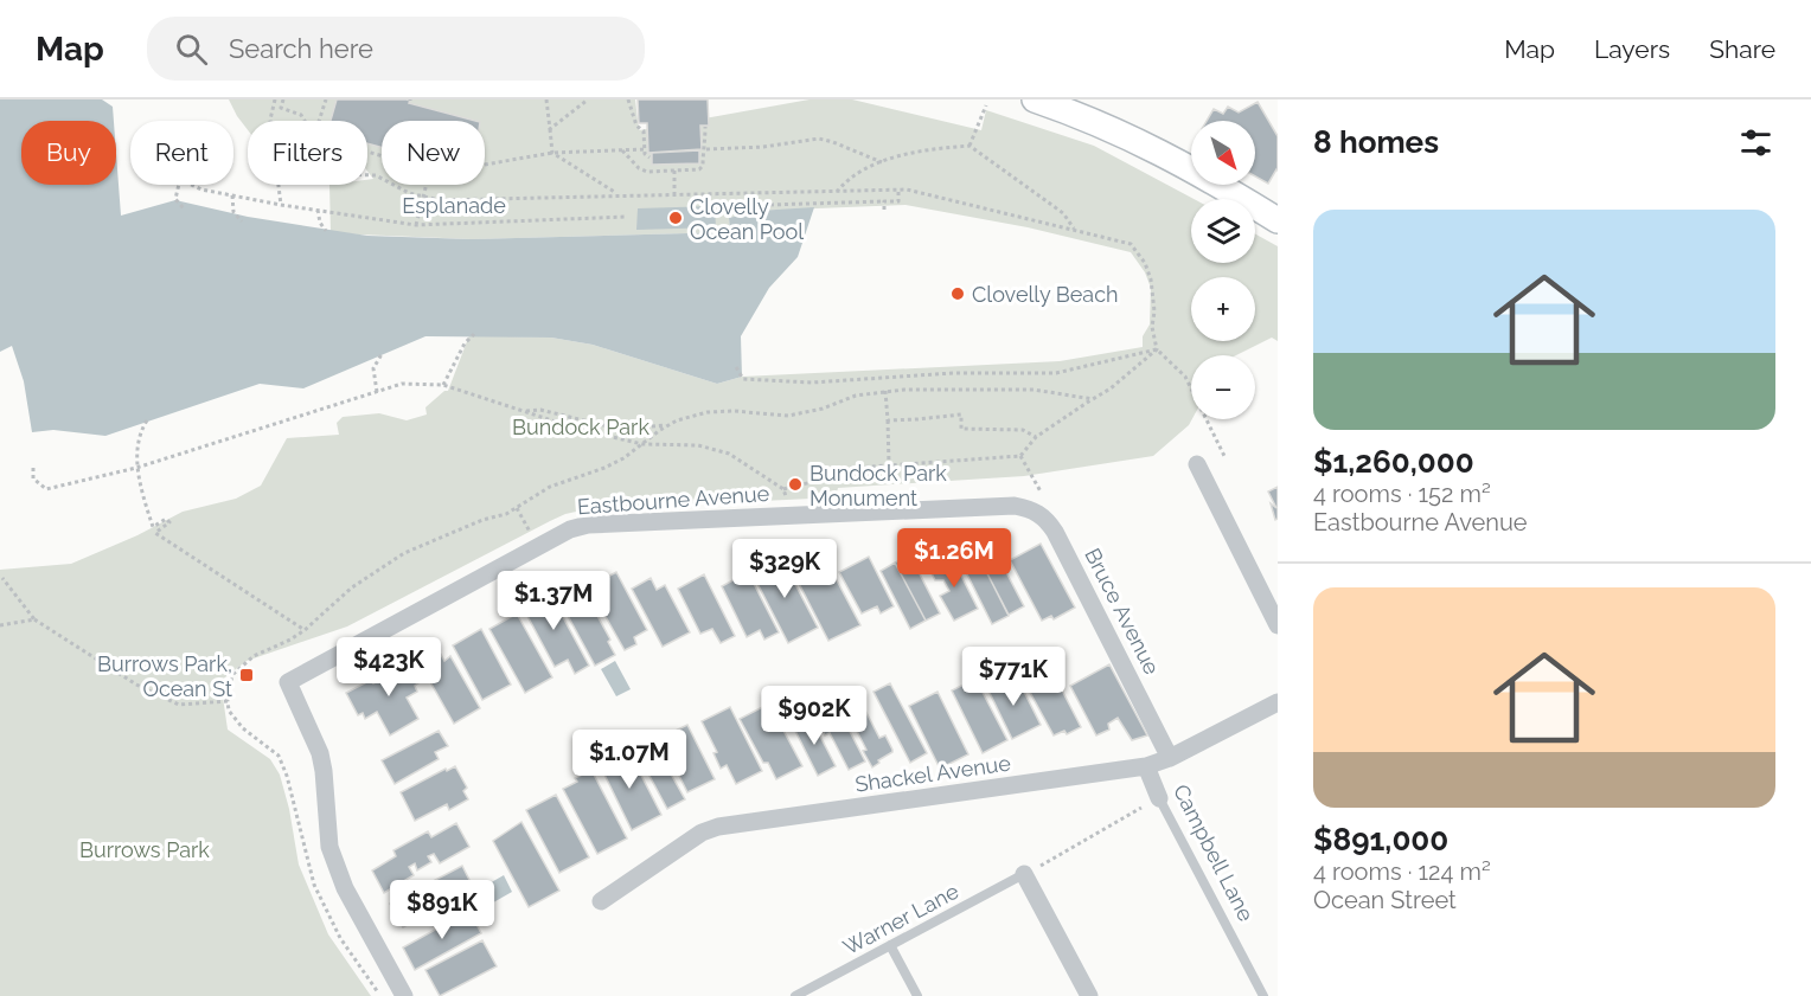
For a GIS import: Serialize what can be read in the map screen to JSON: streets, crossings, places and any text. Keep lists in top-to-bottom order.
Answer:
{
  "streets": {
    "street": [
      "Eastbourne Avenue",
      "Bruce Avenue",
      "Shackel Avenue",
      "Campbell Lane"
    ],
    "lane": ["Warner Lane"],
    "path": ["Esplanade"]
  },
  "crossings": [
    ["Eastbourne Avenue", "Bruce Avenue"],
    ["Bruce Avenue", "Shackel Avenue"],
    ["Shackel Avenue", "Campbell Lane"]
  ],
  "parks": ["Bundock Park", "Burrows Park"],
  "places": {
    "other": ["Clovelly Ocean Pool", "Clovelly Beach", "Bundock Park Monument"],
    "transit": ["Burrows Park, Ocean St"]
  },
  "north": "bottom right",
  "page": {
    "header": "Map",
    "search": "Search here",
    "nav": ["Map", "Layers", "Share"],
    "heading": "8 homes",
    "map_buttons": ["+", "−"],
    "chip": [
      "Buy",
      "Rent",
      "Filters",
      "New"
    ],
    "list": [
      {
        "name": "$1,260,000",
        "note": "4 rooms · 152 m² · Eastbourne Avenue"
      },
      {
        "name": "$891,000",
        "note": "4 rooms · 124 m² · Ocean Street"
      }
    ],
    "price": [
      "$1.26M",
      "$329K",
      "$1.37M",
      "$423K",
      "$771K",
      "$902K",
      "$1.07M",
      "$891K"
    ]
  }
}
